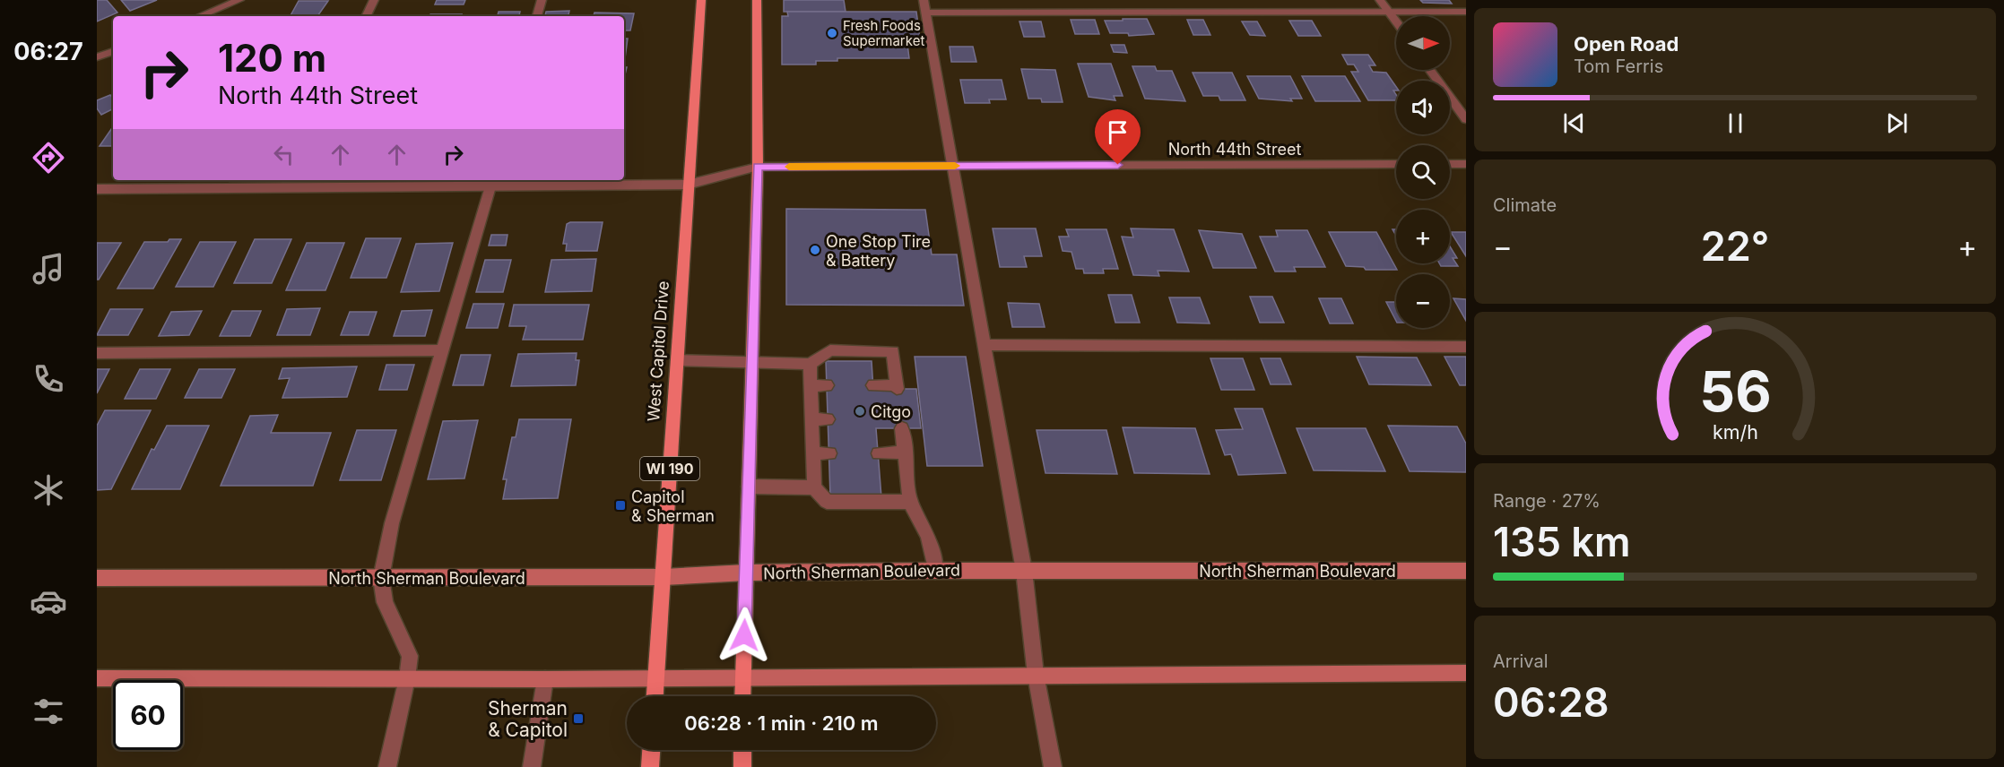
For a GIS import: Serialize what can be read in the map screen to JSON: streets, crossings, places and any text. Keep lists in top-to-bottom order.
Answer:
{
  "streets": {
    "main road": ["West Capitol Drive", "WI 190", "North Sherman Boulevard"],
    "street": ["North 44th Street"]
  },
  "crossings": [
    ["North 44th Street", "West Capitol Drive"],
    ["West Capitol Drive", "North Sherman Boulevard"]
  ],
  "places": {
    "other": ["Fresh Foods Supermarket", "One Stop Tire & Battery", "Citgo"],
    "transit": ["Capitol & Sherman", "Sherman & Capitol"]
  },
  "north": "right",
  "page": {
    "tabs": "06:27",
    "map_buttons": ["+", "−"],
    "turn": ["120 m", "North 44th Street"],
    "song": ["Open Road", "Tom Ferris"],
    "tile": [
      "Climate",
      ["Range · 27%", "135 km"],
      ["Arrival", "06:28"]
    ],
    "heat": ["−", "22°", "+"],
    "limit": "60",
    "trip": "06:28 · 1 min · 210 m",
    "gauge": ["56", "km/h"]
  }
}
